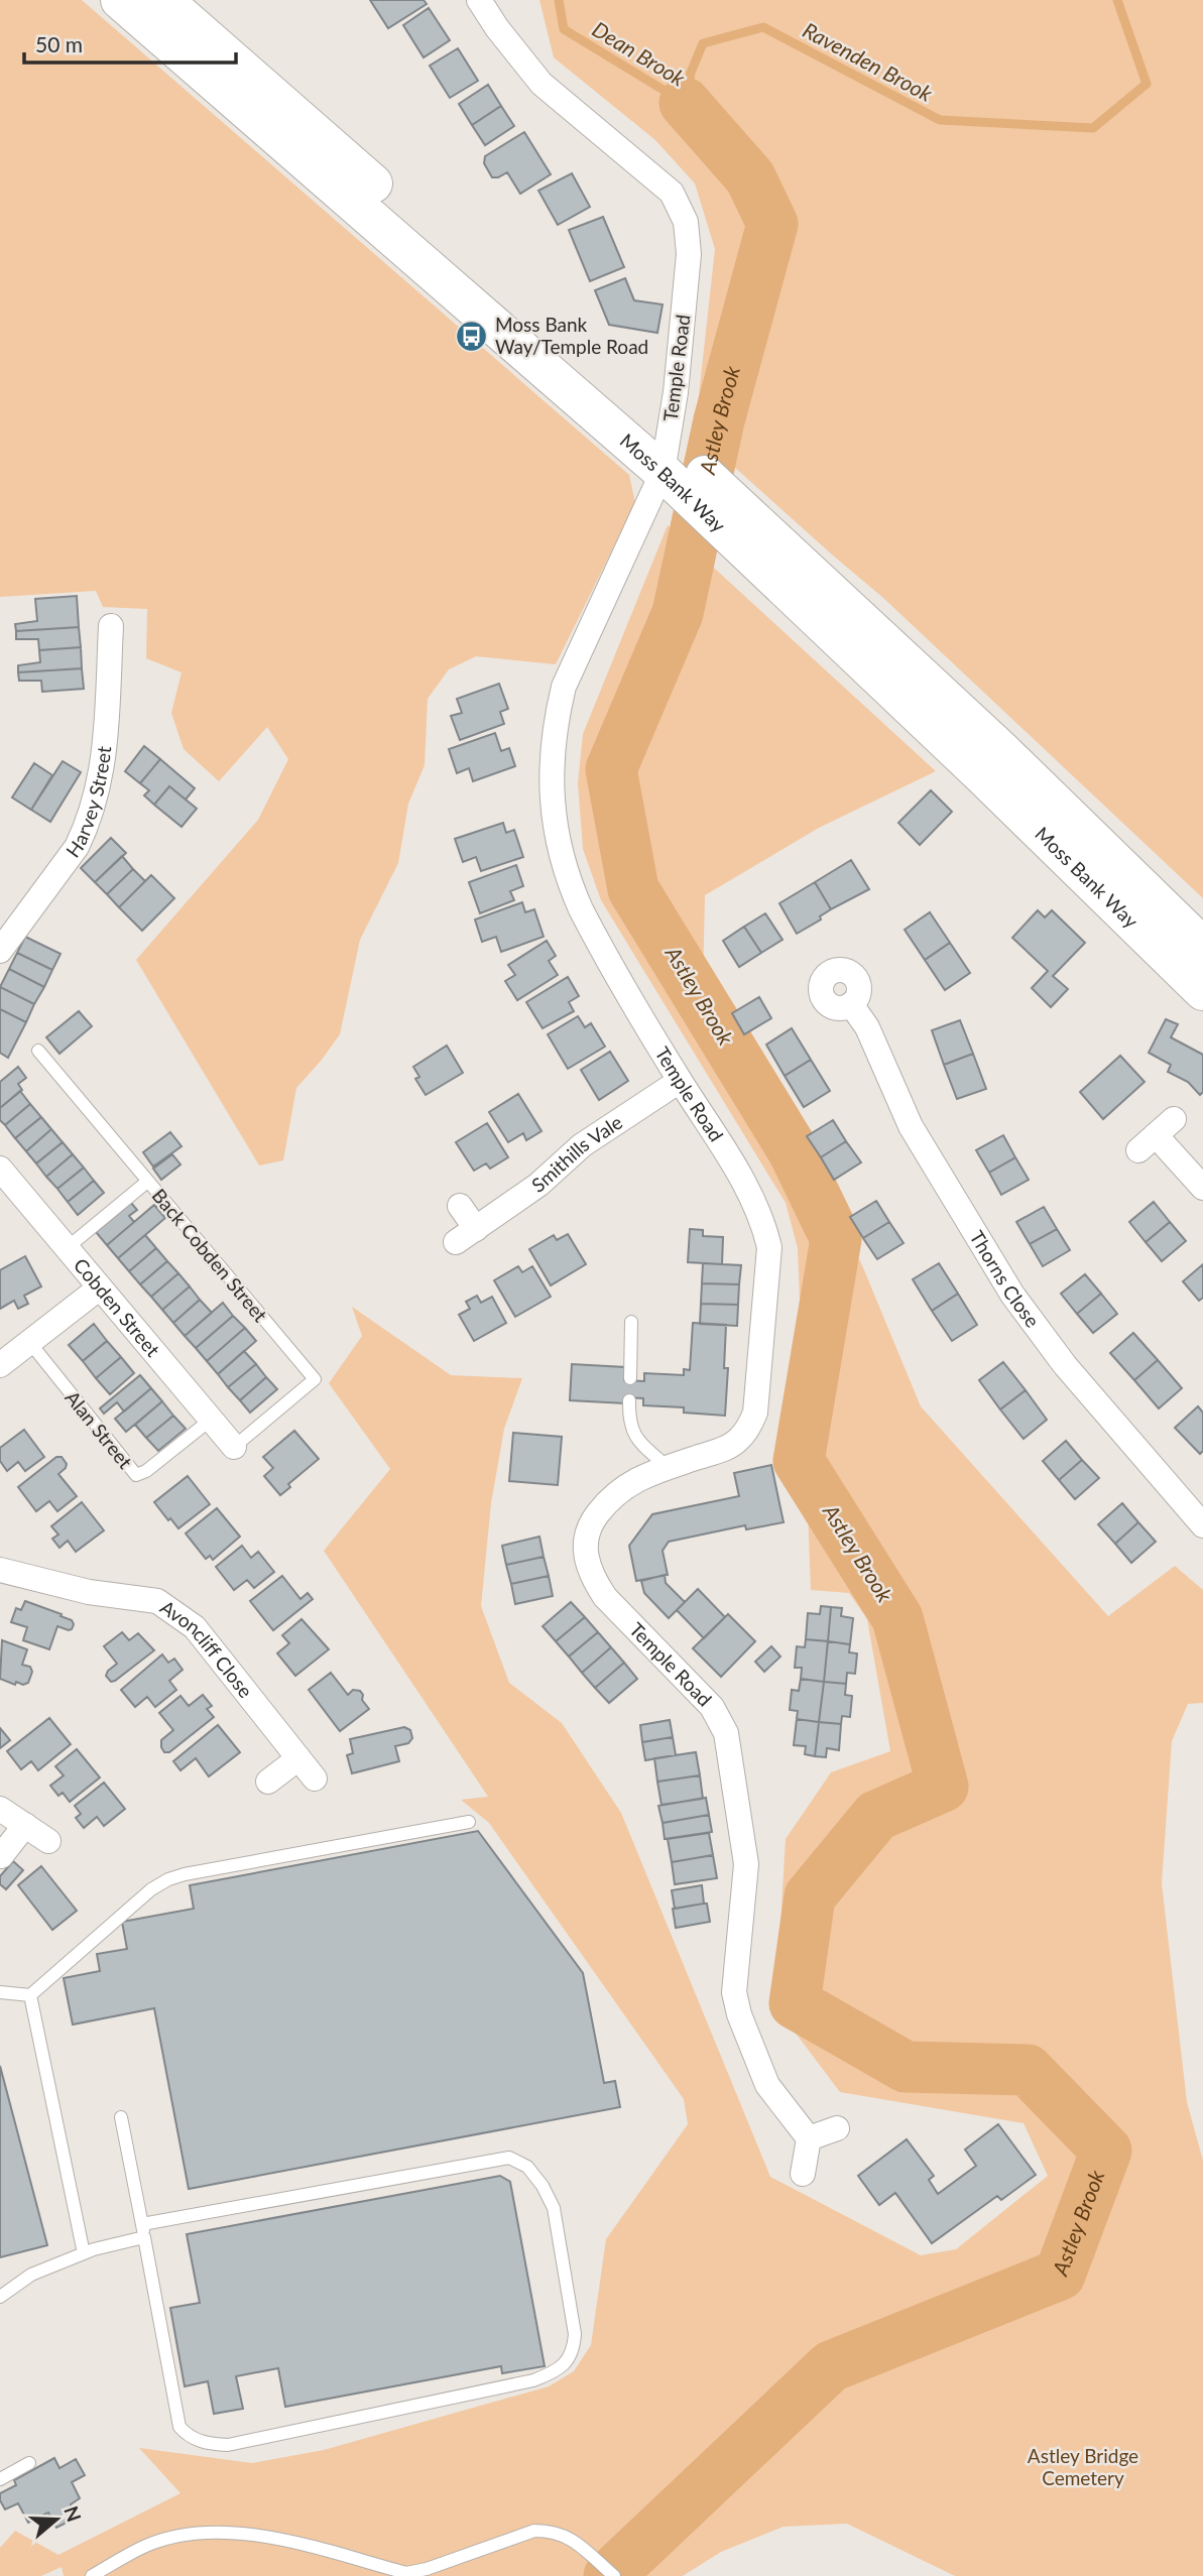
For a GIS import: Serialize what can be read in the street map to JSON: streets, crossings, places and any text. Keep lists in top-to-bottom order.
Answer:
{
  "streets": {
    "highway": ["Moss Bank Way"],
    "street": [
      "Temple Road",
      "Harvey Street",
      "Smithills Vale",
      "Thorns Close",
      "Cobden Street",
      "Avoncliff Close"
    ],
    "lane": ["Back Cobden Street", "Alan Street"]
  },
  "crossings": [
    ["Temple Road", "Moss Bank Way"],
    ["Temple Road", "Smithills Vale"],
    ["Back Cobden Street", "Cobden Street"],
    ["Cobden Street", "Alan Street"]
  ],
  "water": ["Dean Brook", "Ravenden Brook", "Astley Brook"],
  "parks": ["Astley Bridge Cemetery"],
  "places": {
    "bus stop": ["Moss Bank Way/Temple Road"]
  },
  "scale_bar": "50 m",
  "north": "right"
}
